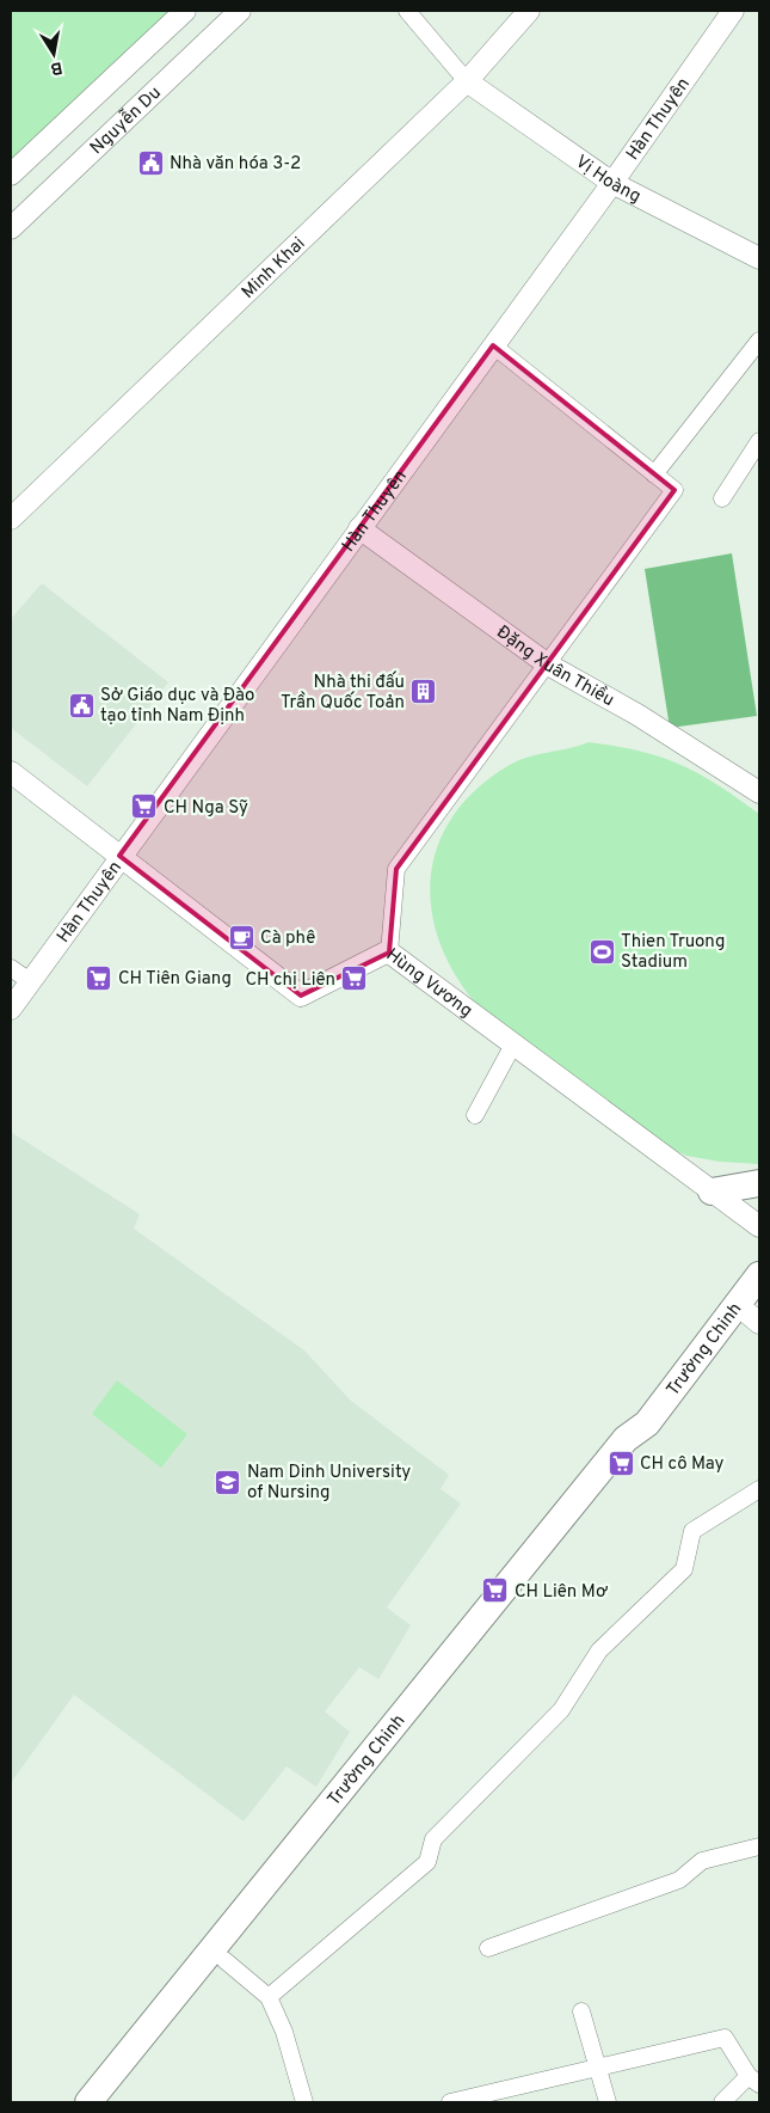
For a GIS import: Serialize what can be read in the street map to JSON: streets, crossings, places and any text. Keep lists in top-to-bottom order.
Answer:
{
  "streets": {
    "main road": ["Trường Chinh"],
    "street": [
      "Hàn Thuyên",
      "Nguyễn Du",
      "Vị Hoàng",
      "Minh Khai",
      "Đặng Xuân Thiều",
      "Hùng Vương"
    ]
  },
  "crossings": [
    ["Hàn Thuyên", "Vị Hoàng"],
    ["Hàn Thuyên", "Đặng Xuân Thiều"],
    ["Hàn Thuyên", "Hùng Vương"],
    ["Vị Hoàng", "Minh Khai"]
  ],
  "places": {
    "public building": ["Nhà văn hóa 3-2", "Sở Giáo dục và Đào tạo tỉnh Nam Định"],
    "building": ["Nhà thi đấu Trần Quốc Toản"],
    "supermarket": [
      "CH Nga Sỹ",
      "CH Tiên Giang",
      "CH chị Liên",
      "CH cô May",
      "CH Liên Mơ"
    ],
    "cafe": ["Cà phê"],
    "sports": ["Thien Truong Stadium"],
    "school or university": ["Nam Dinh University of Nursing"]
  },
  "north": "bottom"
}
